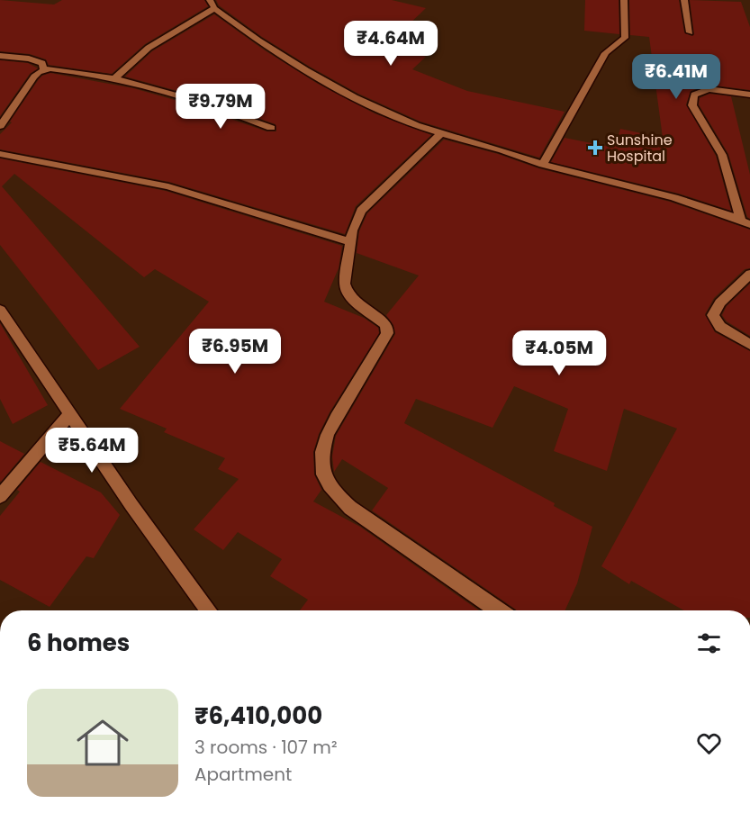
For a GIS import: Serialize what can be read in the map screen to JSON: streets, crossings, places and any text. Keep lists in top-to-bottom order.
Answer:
{
  "places": {
    "health": ["Sunshine Hospital"]
  },
  "page": {
    "price": [
      "₹4.64M",
      "₹6.41M",
      "₹9.79M",
      "₹6.95M",
      "₹4.05M",
      "₹5.64M"
    ],
    "heading": "6 homes",
    "list": [
      {
        "name": "₹6,410,000",
        "note": "3 rooms · 107 m² · Apartment"
      }
    ]
  }
}
